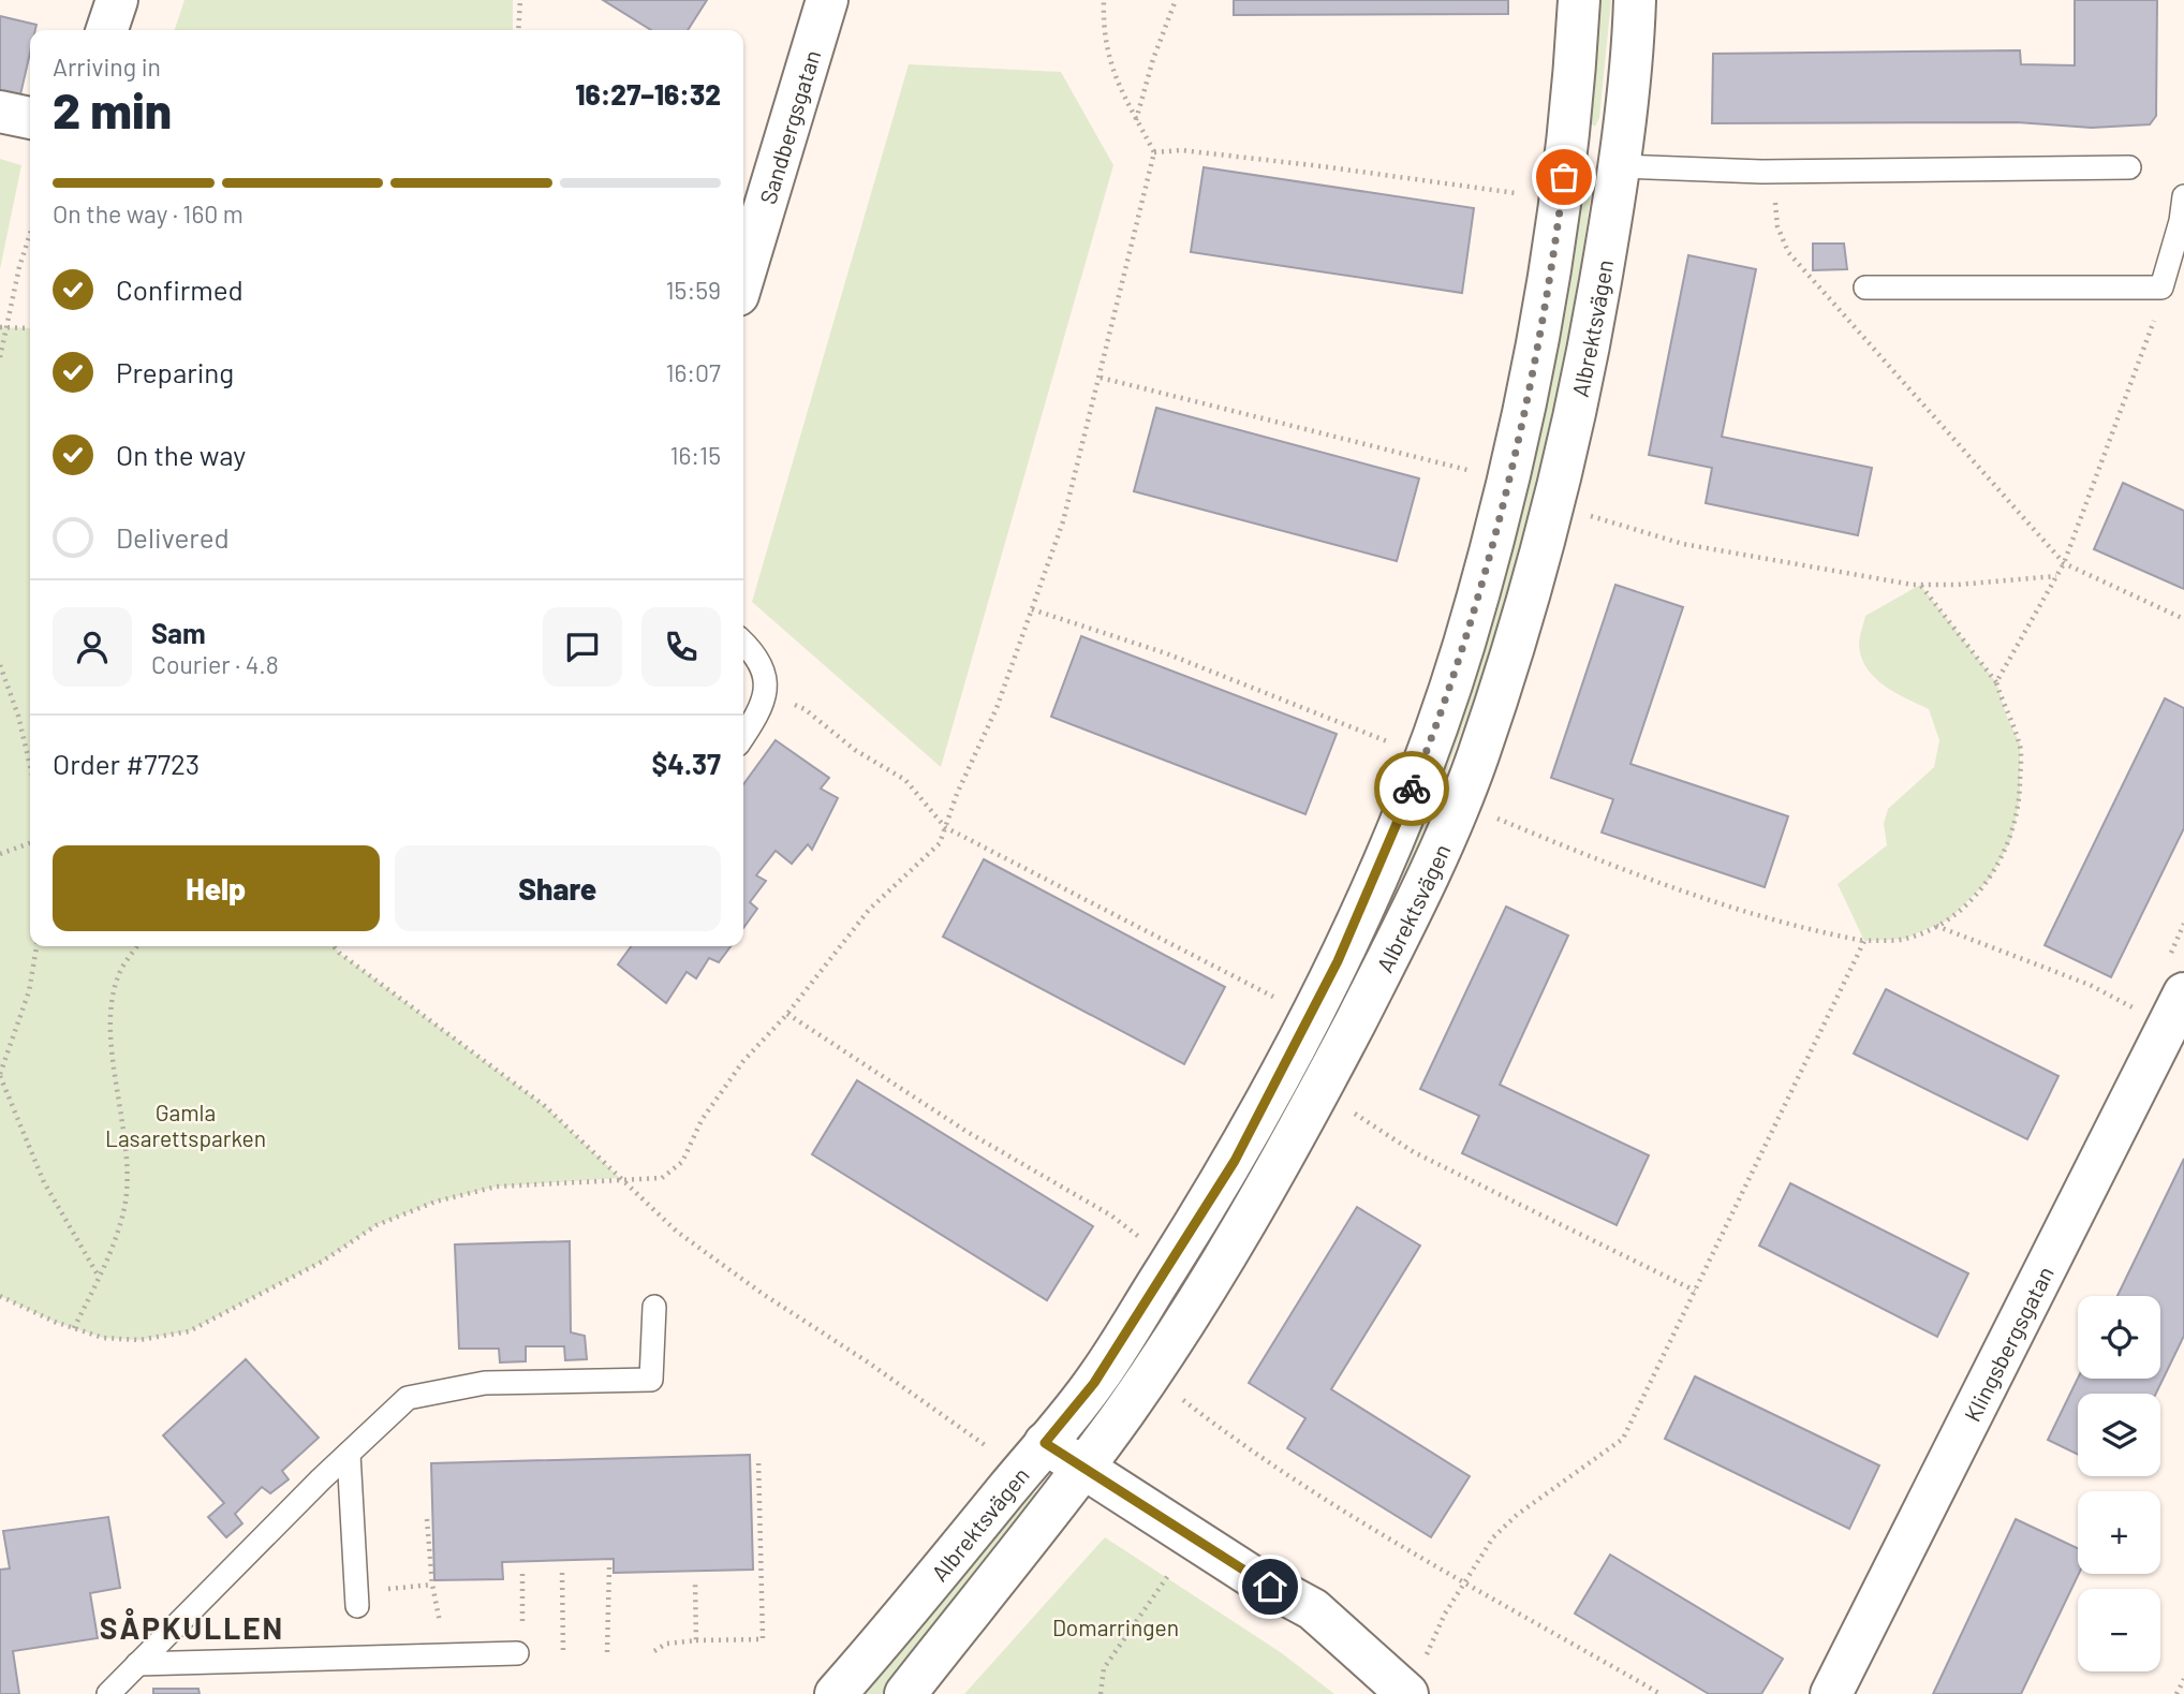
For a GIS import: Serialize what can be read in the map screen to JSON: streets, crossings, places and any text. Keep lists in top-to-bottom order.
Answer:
{
  "streets": {
    "main road": ["Sandbergsgatan", "Albrektsvägen", "Klingsbergsgatan"]
  },
  "districts": ["SÅPKULLEN"],
  "parks": ["Gamla Lasarettsparken", "Domarringen"],
  "page": {
    "heading": ["2 min", "Arriving in", "16:27–16:32"],
    "panel": [
      "Sam",
      "Courier · 4.8",
      "Order #7723",
      "$4.37"
    ],
    "bar": "On the way · 160 m",
    "list": [
      ["Confirmed", "15:59"],
      ["Preparing", "16:07"],
      ["On the way", "16:15"],
      "Delivered"
    ],
    "buttons": ["Help", "Share"],
    "map_buttons": ["+", "−"]
  }
}
